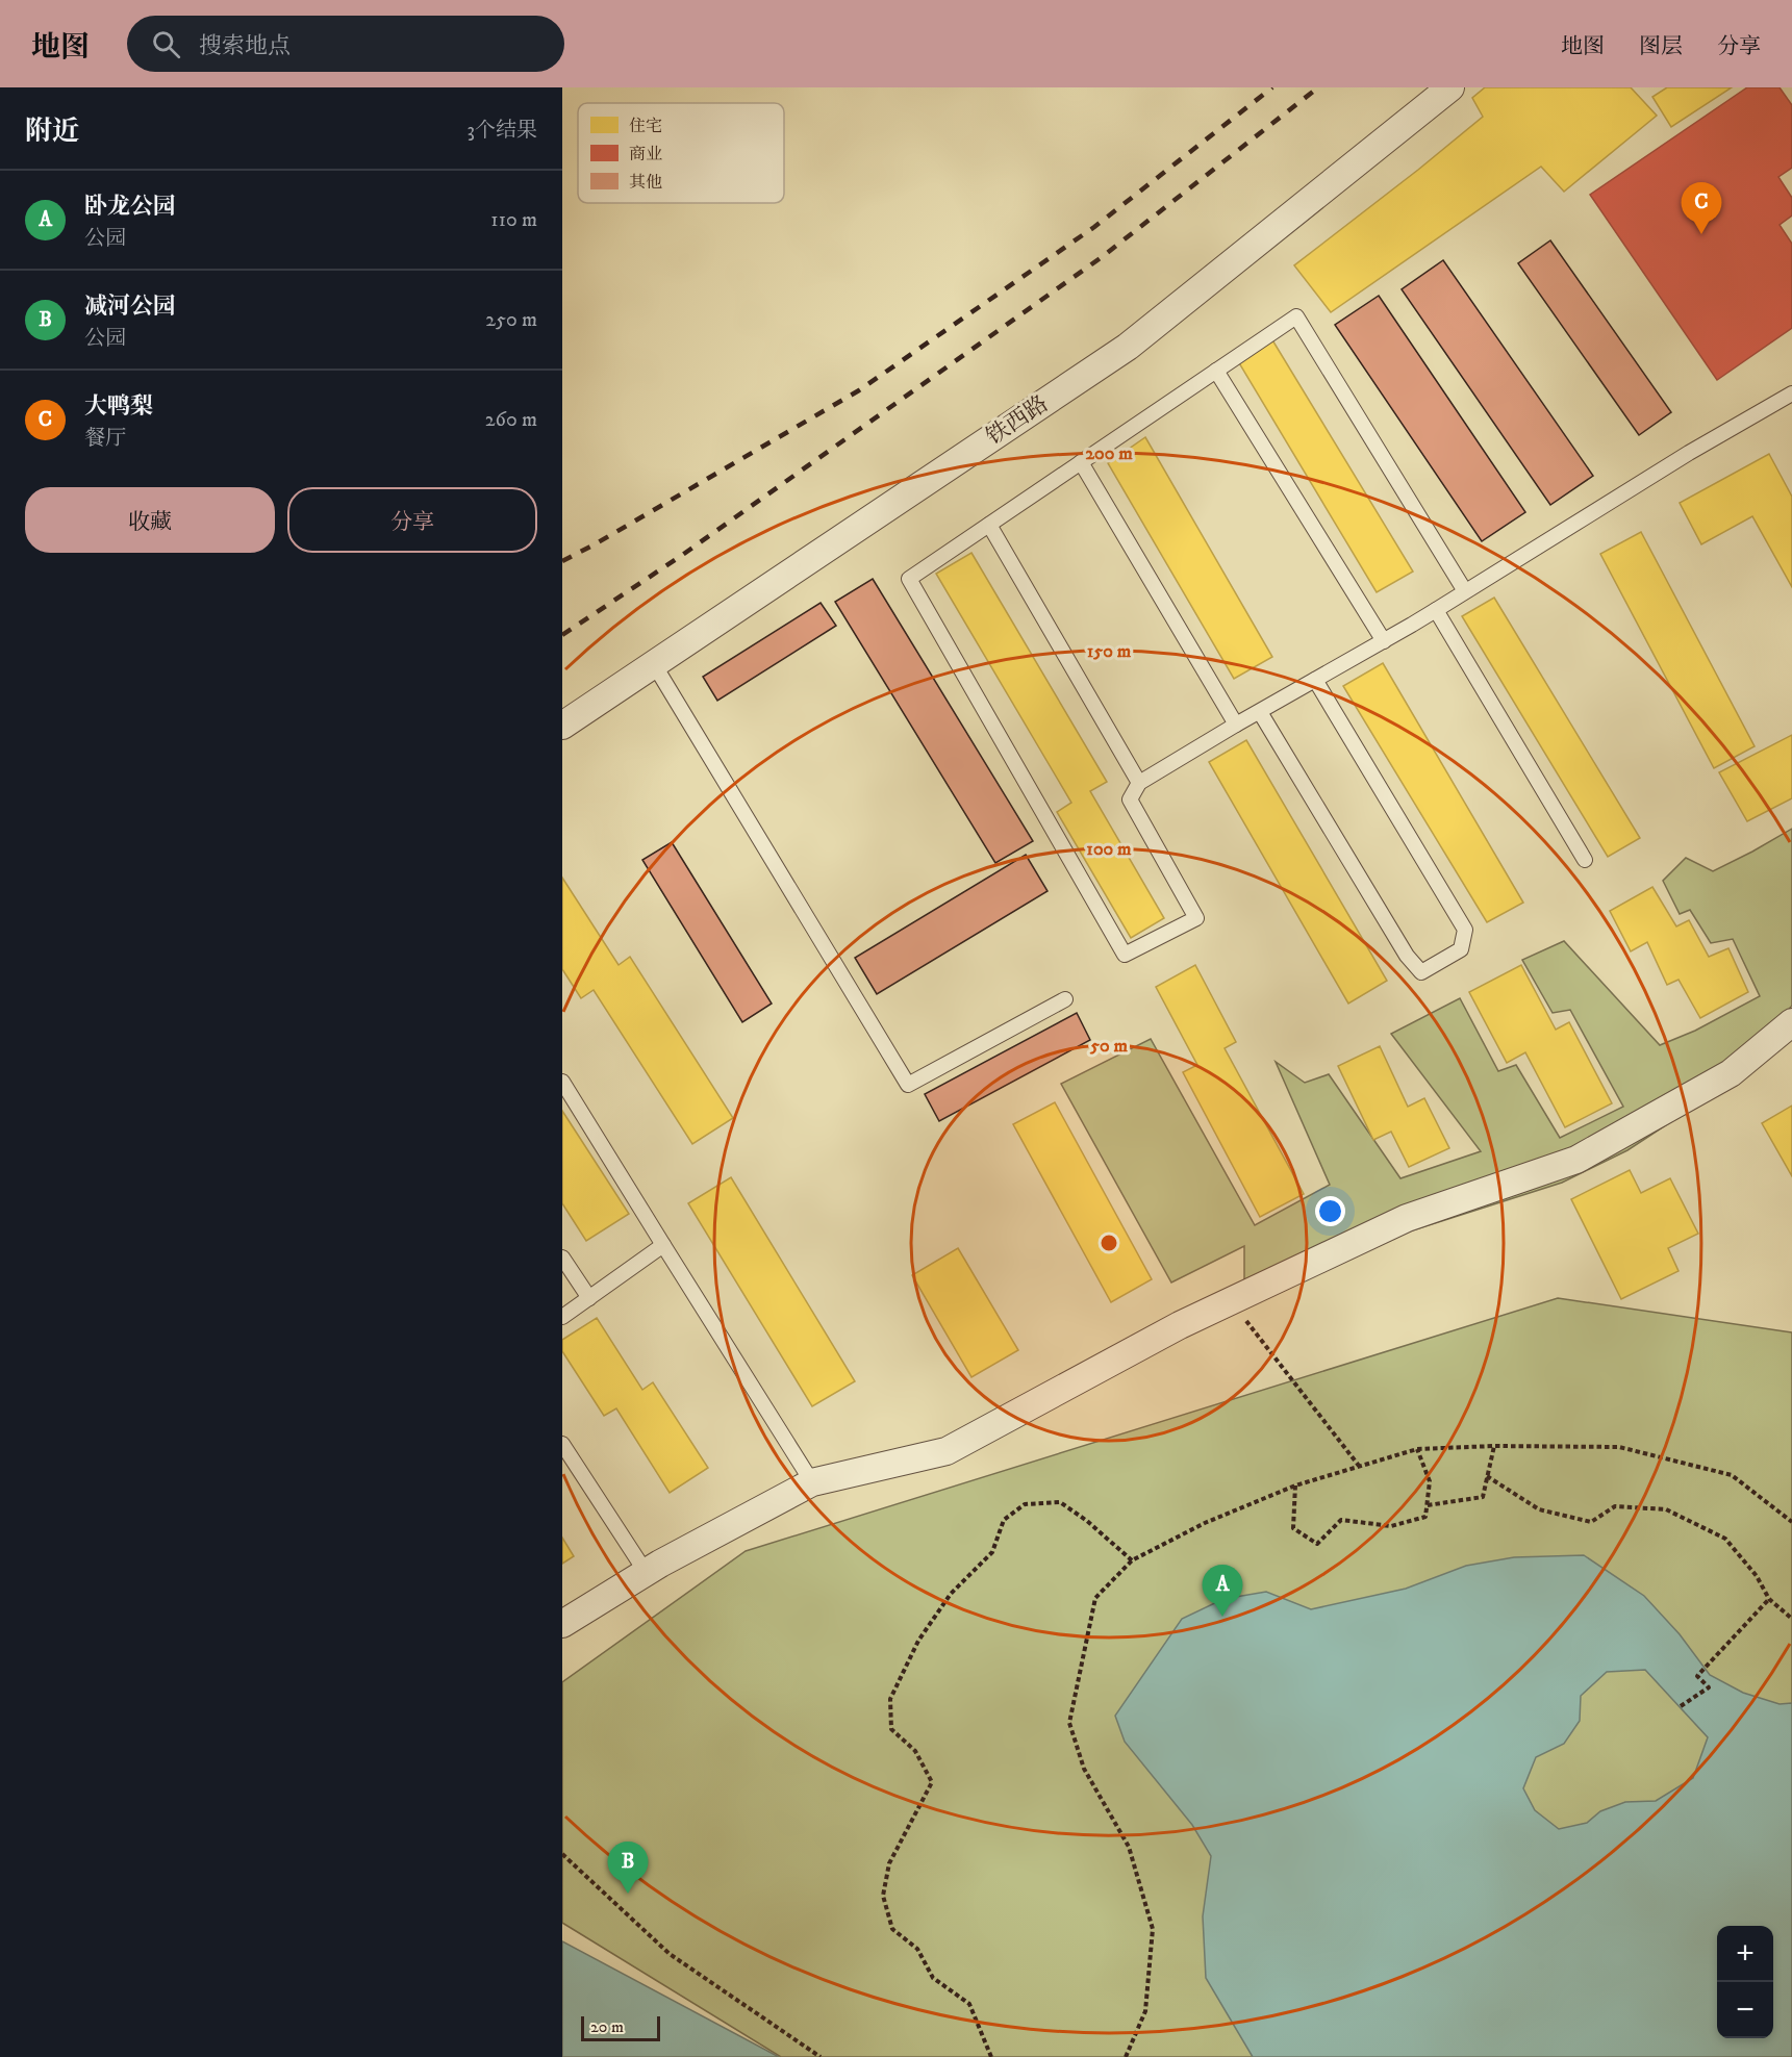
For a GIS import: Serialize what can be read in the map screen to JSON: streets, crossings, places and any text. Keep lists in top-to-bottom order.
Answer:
{
  "streets": {
    "street": ["铁西路"]
  },
  "legend": ["住宅", "商业", "其他"],
  "scale_bar": "20 m",
  "page": {
    "header": "地图",
    "search": "搜索地点",
    "nav": ["地图", "图层", "分享"],
    "heading": ["附近", "3个结果"],
    "list": [
      {
        "mark": "A",
        "name": "卧龙公园",
        "note": "公园",
        "value": "110 m"
      },
      {
        "mark": "B",
        "name": "减河公园",
        "note": "公园",
        "value": "250 m"
      },
      {
        "mark": "C",
        "name": "大鸭梨",
        "note": "餐厅",
        "value": "260 m"
      }
    ],
    "pins": ["C", "A", "B"],
    "buttons": ["收藏", "分享"],
    "map_buttons": ["+", "−"],
    "scale": "20 m"
  },
  "rings": [
    "200 m",
    "150 m",
    "100 m",
    "50 m"
  ]
}
